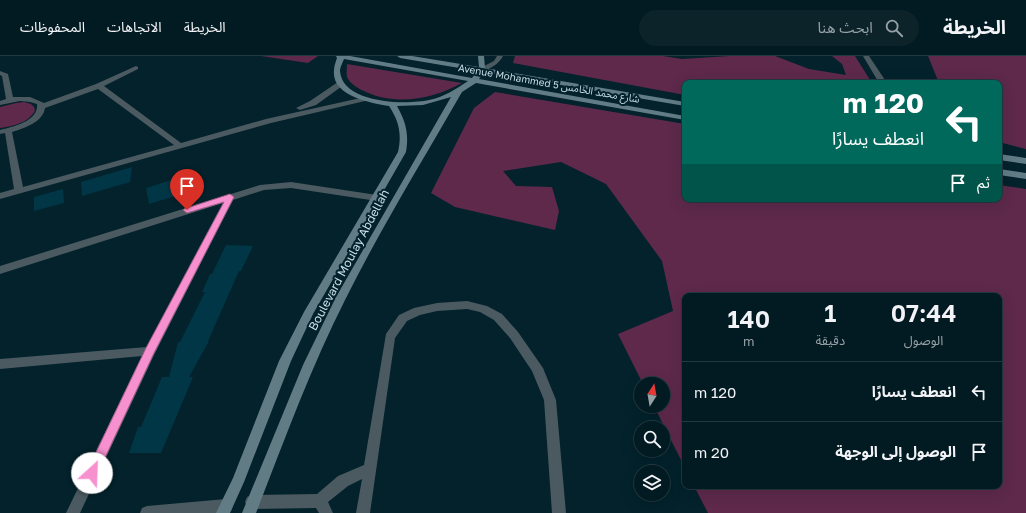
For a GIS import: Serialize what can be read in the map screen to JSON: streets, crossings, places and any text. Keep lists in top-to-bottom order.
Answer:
{
  "streets": {
    "main road": ["Avenue Mohammed 5 شارع محمد الخامس", "Boulevard Moulay Abdellah"]
  },
  "north": "top",
  "page": {
    "header": "الخريطة",
    "search": "ابحث هنا",
    "nav": ["الخريطة", "الاتجاهات", "المحفوظات"],
    "turn": ["120 m", "انعطف يسارًا"],
    "then": "ثم",
    "eta": [
      "07:44",
      "الوصول",
      "1",
      "دقيقة",
      "140",
      "m"
    ],
    "list": [
      {
        "name": "انعطف يسارًا",
        "value": "120 m"
      },
      {
        "name": "الوصول إلى الوجهة",
        "value": "20 m"
      }
    ]
  }
}
